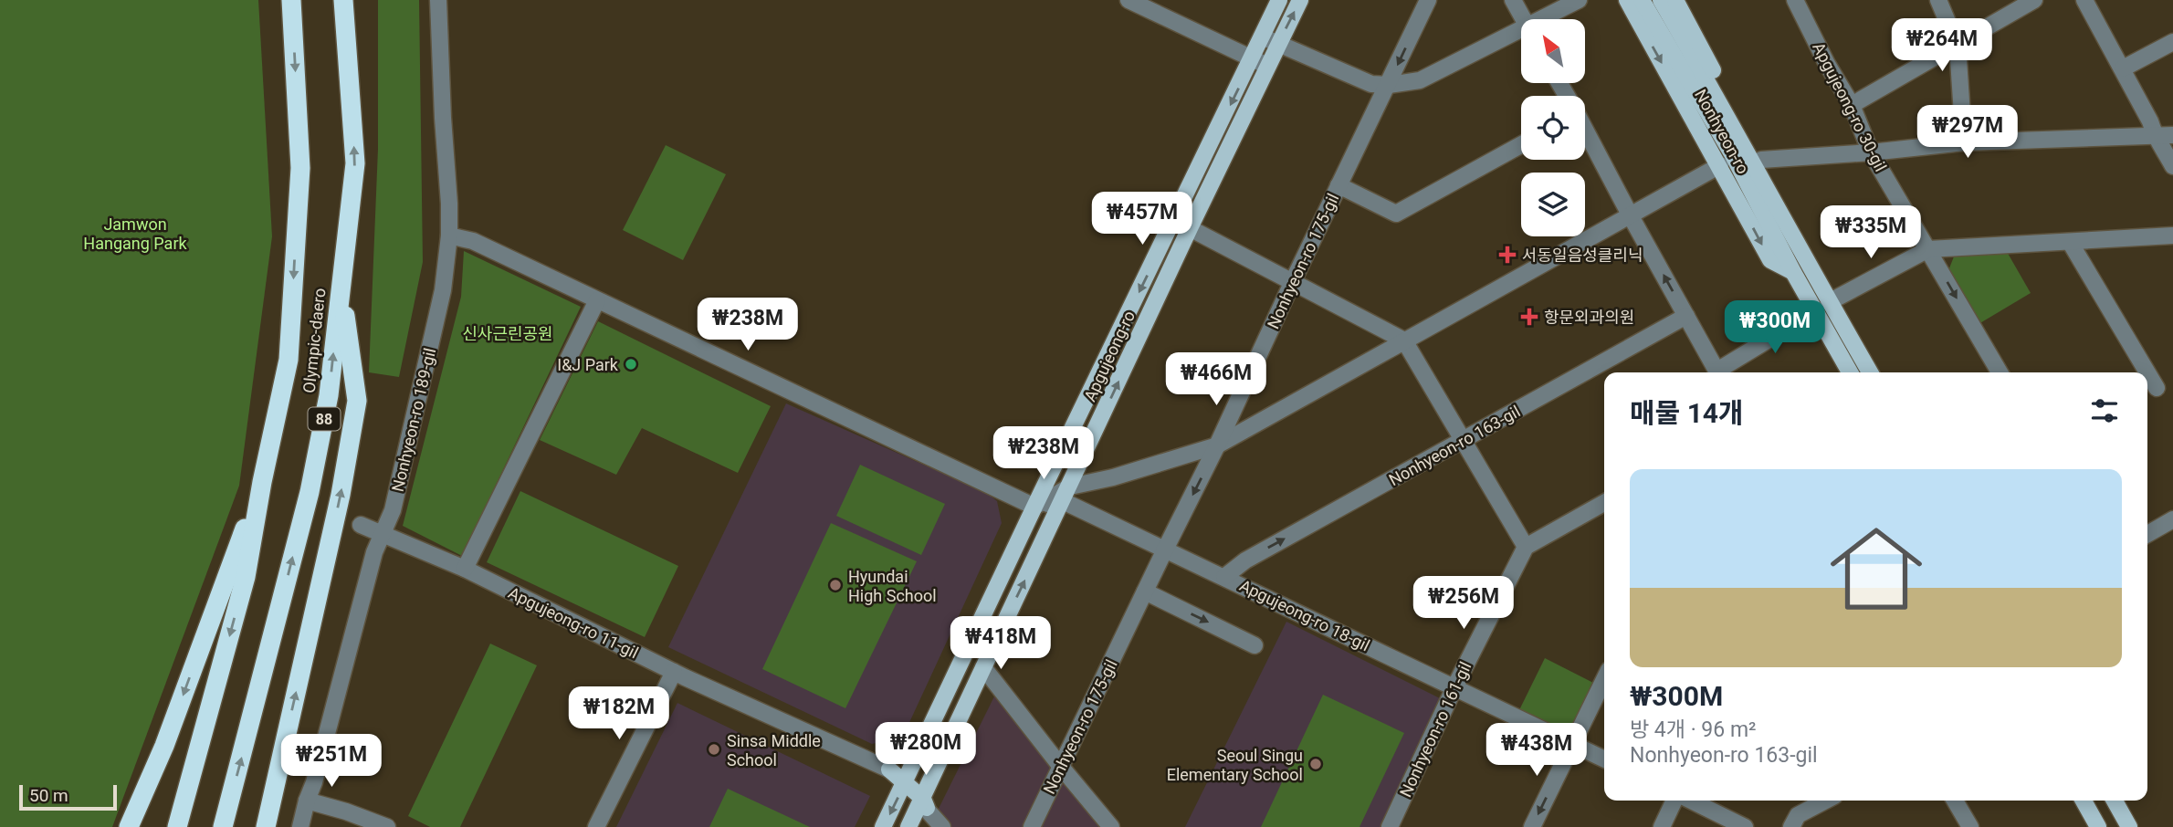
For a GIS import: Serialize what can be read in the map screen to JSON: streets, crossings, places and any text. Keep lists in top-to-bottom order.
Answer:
{
  "streets": {
    "highway": ["Olympic-daero", "88"],
    "main road": ["Nonhyeon-ro", "Apgujeong-ro"],
    "street": [
      "Apgujeong-ro 30-gil",
      "Nonhyeon-ro 175-gil",
      "Nonhyeon-ro 189-gil",
      "Nonhyeon-ro 163-gil",
      "Apgujeong-ro 18-gil",
      "Apgujeong-ro 11-gil",
      "Nonhyeon-ro 161-gil"
    ]
  },
  "crossings": [
    ["Nonhyeon-ro 175-gil", "Apgujeong-ro 18-gil"],
    ["Apgujeong-ro", "Apgujeong-ro 18-gil"],
    ["Nonhyeon-ro 189-gil", "Apgujeong-ro 11-gil"],
    ["Nonhyeon-ro 163-gil", "Apgujeong-ro 18-gil"],
    ["Apgujeong-ro 18-gil", "Nonhyeon-ro 161-gil"]
  ],
  "parks": ["Jamwon Hangang Park", "신사근린공원"],
  "places": {
    "health": ["서동일음성클리닉", "항문외과의원"],
    "other": [
      "I&J Park",
      "Hyundai High School",
      "Sinsa Middle School",
      "Seoul Singu Elementary School"
    ]
  },
  "scale_bar": "50 m",
  "north": "top left",
  "page": {
    "price": [
      "₩264M",
      "₩297M",
      "₩457M",
      "₩335M",
      "₩238M",
      "₩300M",
      "₩466M",
      "₩238M",
      "₩256M",
      "₩418M",
      "₩182M",
      "₩280M",
      "₩438M",
      "₩251M"
    ],
    "heading": "매물 14개",
    "list": [
      {
        "name": "₩300M",
        "note": "방 4개 · 96 m² · Nonhyeon-ro 163-gil"
      }
    ],
    "scale": "50 m"
  }
}
